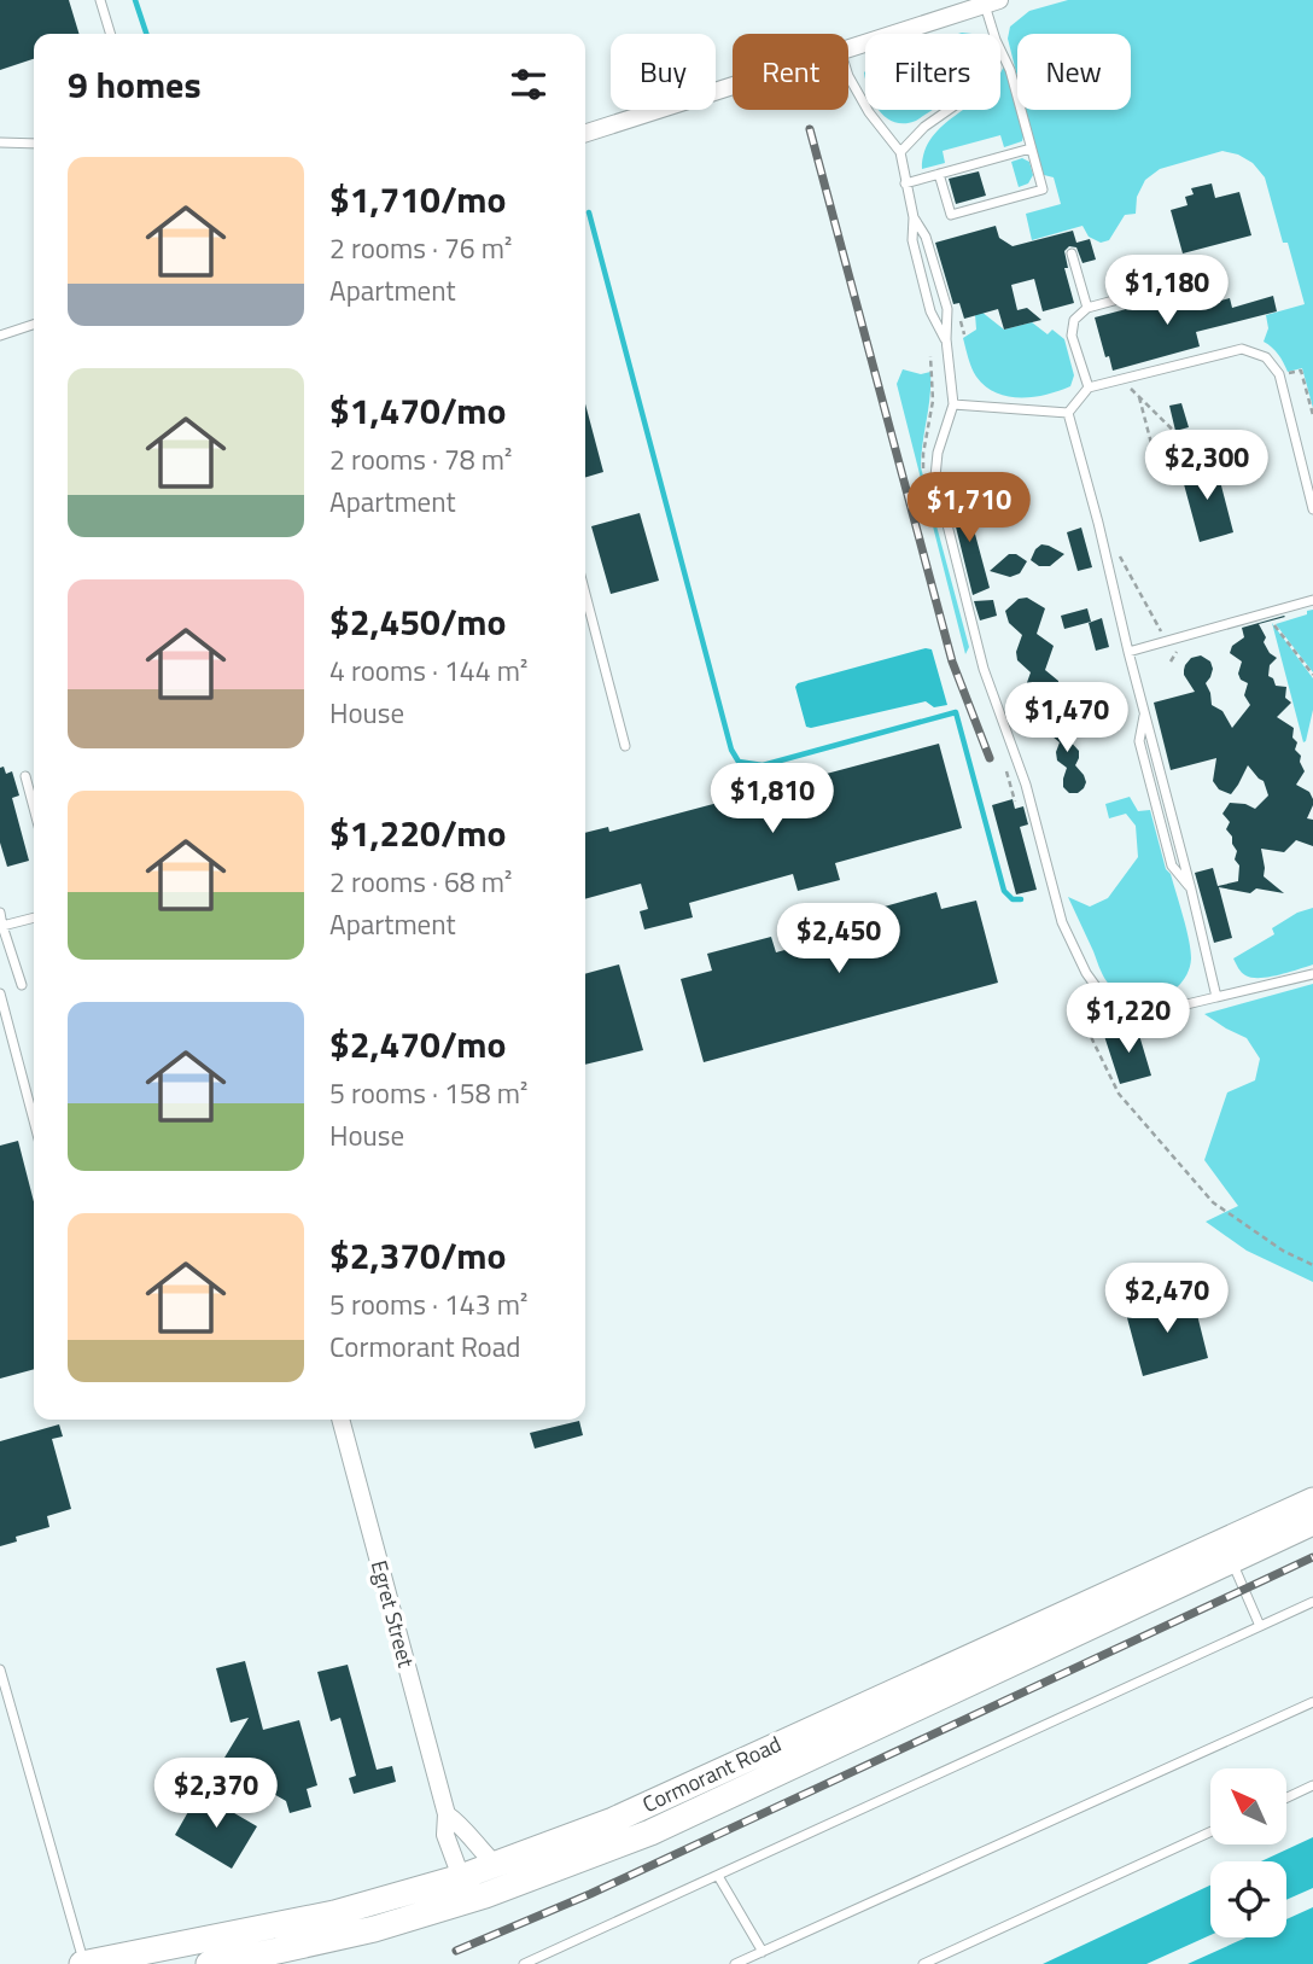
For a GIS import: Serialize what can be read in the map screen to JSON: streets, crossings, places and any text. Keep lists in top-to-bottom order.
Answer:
{
  "streets": {
    "main road": ["Cormorant Road"],
    "street": ["Egret Street"]
  },
  "crossings": [
    ["Egret Street", "Cormorant Road"]
  ],
  "north": "top left",
  "page": {
    "chip": [
      "Buy",
      "Rent",
      "Filters",
      "New"
    ],
    "heading": "9 homes",
    "list": [
      {
        "name": "$1,710/mo",
        "note": "2 rooms · 76 m² · Apartment"
      },
      {
        "name": "$1,470/mo",
        "note": "2 rooms · 78 m² · Apartment"
      },
      {
        "name": "$2,450/mo",
        "note": "4 rooms · 144 m² · House"
      },
      {
        "name": "$1,220/mo",
        "note": "2 rooms · 68 m² · Apartment"
      },
      {
        "name": "$2,470/mo",
        "note": "5 rooms · 158 m² · House"
      },
      {
        "name": "$2,370/mo",
        "note": "5 rooms · 143 m² · Cormorant Road"
      }
    ],
    "price": [
      "$1,180",
      "$2,300",
      "$1,710",
      "$1,470",
      "$1,810",
      "$2,450",
      "$1,220",
      "$2,470",
      "$2,370"
    ]
  }
}
